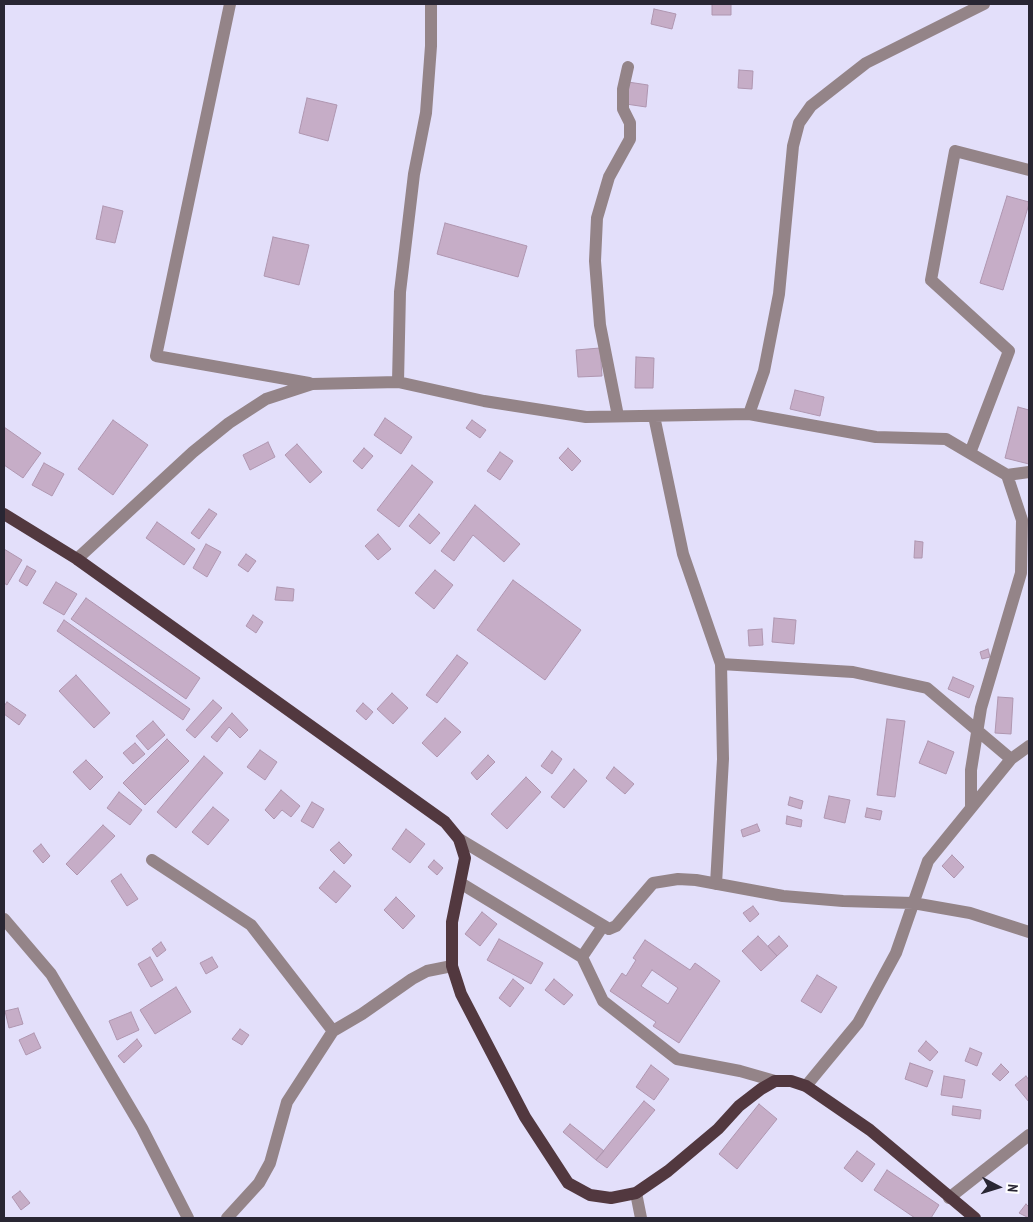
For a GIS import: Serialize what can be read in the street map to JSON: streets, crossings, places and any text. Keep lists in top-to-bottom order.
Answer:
{
  "north": "right"
}
